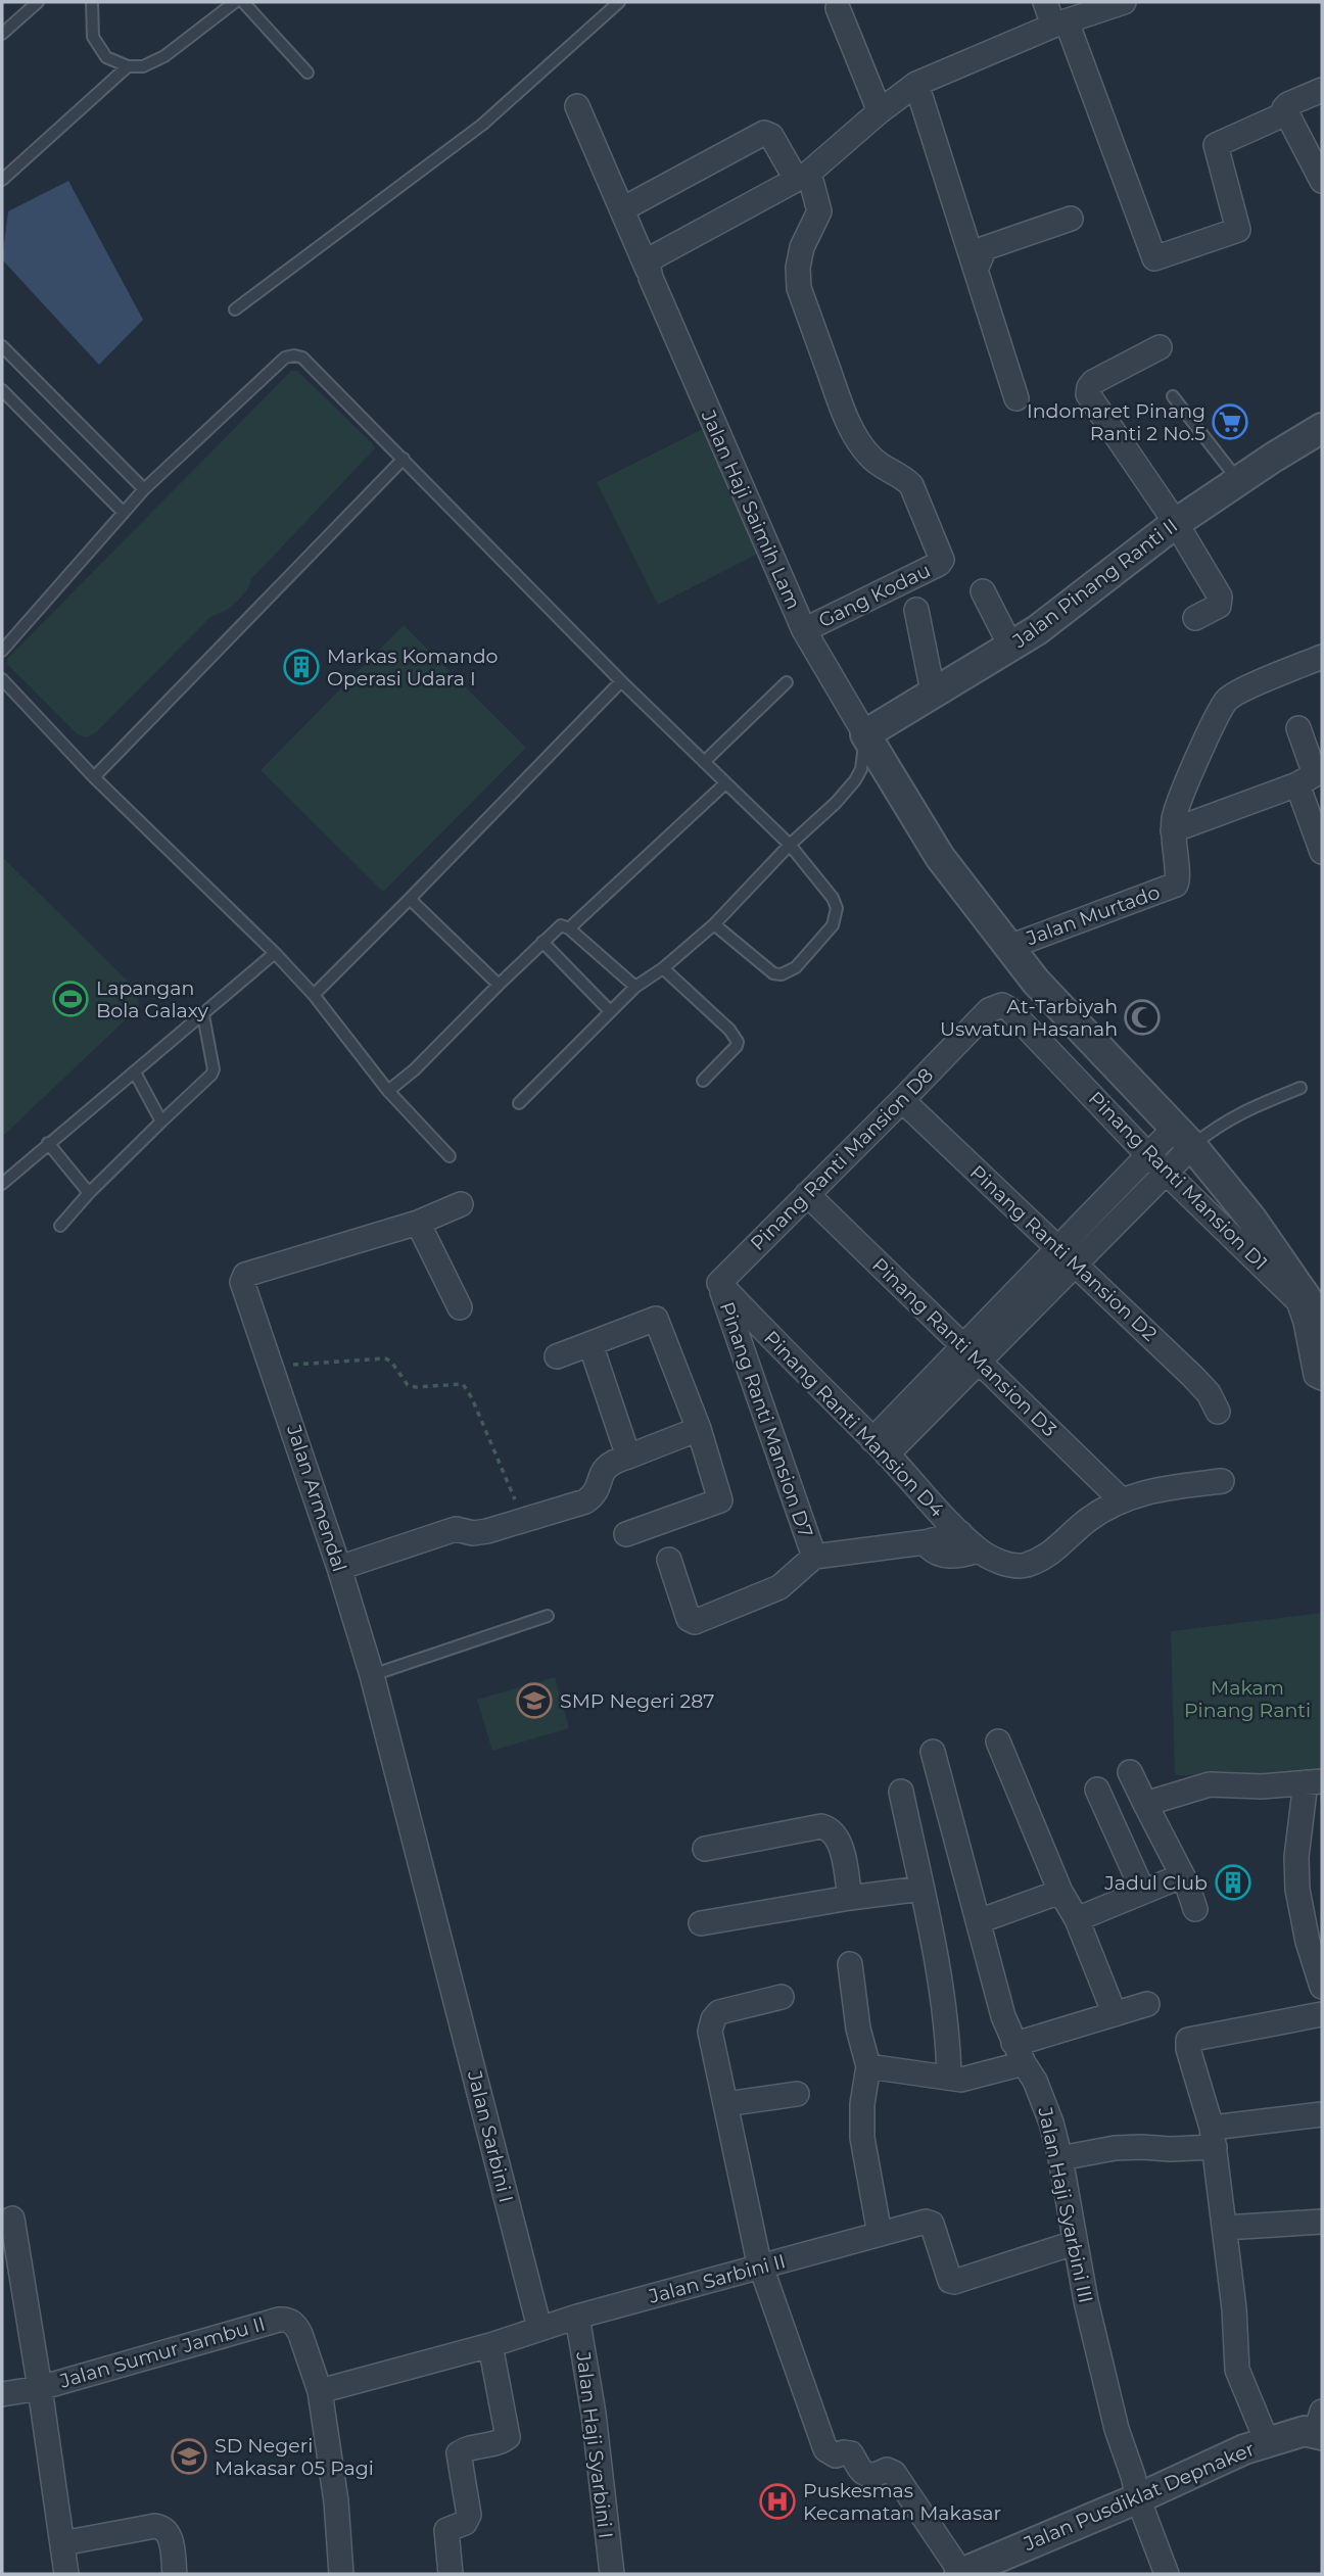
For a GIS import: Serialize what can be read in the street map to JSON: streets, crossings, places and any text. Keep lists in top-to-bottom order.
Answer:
{
  "streets": {
    "street": [
      "Jalan Haji Saimih Lam",
      "Jalan Pinang Ranti II",
      "Gang Kodau",
      "Jalan Murtado",
      "Pinang Ranti Mansion D8",
      "Pinang Ranti Mansion D1",
      "Pinang Ranti Mansion D2",
      "Pinang Ranti Mansion D3",
      "Pinang Ranti Mansion D7",
      "Pinang Ranti Mansion D4",
      "Jalan Armendal",
      "Jalan Sarbini I",
      "Jalan Haji Syarbini III",
      "Jalan Sarbini II",
      "Jalan Sumur Jambu II",
      "Jalan Haji Syarbini I",
      "Jalan Pusdiklat Depnaker"
    ]
  },
  "crossings": [
    ["Jalan Haji Saimih Lam", "Jalan Pinang Ranti II"],
    ["Jalan Haji Saimih Lam", "Gang Kodau"],
    ["Pinang Ranti Mansion D8", "Pinang Ranti Mansion D1"],
    ["Pinang Ranti Mansion D8", "Pinang Ranti Mansion D2"],
    ["Pinang Ranti Mansion D8", "Pinang Ranti Mansion D3"],
    ["Pinang Ranti Mansion D8", "Pinang Ranti Mansion D7"],
    ["Pinang Ranti Mansion D8", "Pinang Ranti Mansion D4"],
    ["Pinang Ranti Mansion D7", "Pinang Ranti Mansion D4"],
    ["Jalan Armendal", "Jalan Sarbini I"],
    ["Jalan Sarbini I", "Jalan Sarbini II"],
    ["Jalan Haji Syarbini III", "Jalan Sarbini II"],
    ["Jalan Haji Syarbini III", "Jalan Pusdiklat Depnaker"],
    ["Jalan Sarbini II", "Jalan Sumur Jambu II"],
    ["Jalan Sarbini II", "Jalan Haji Syarbini I"]
  ],
  "parks": ["Makam Pinang Ranti"],
  "places": {
    "supermarket": ["Indomaret Pinang Ranti 2 No.5"],
    "building": ["Markas Komando Operasi Udara I", "Jadul Club"],
    "sports": ["Lapangan Bola Galaxy"],
    "mosque": ["At-Tarbiyah Uswatun Hasanah"],
    "school or university": ["SMP Negeri 287", "SD Negeri Makasar 05 Pagi"],
    "hospital": ["Puskesmas Kecamatan Makasar"]
  }
}
